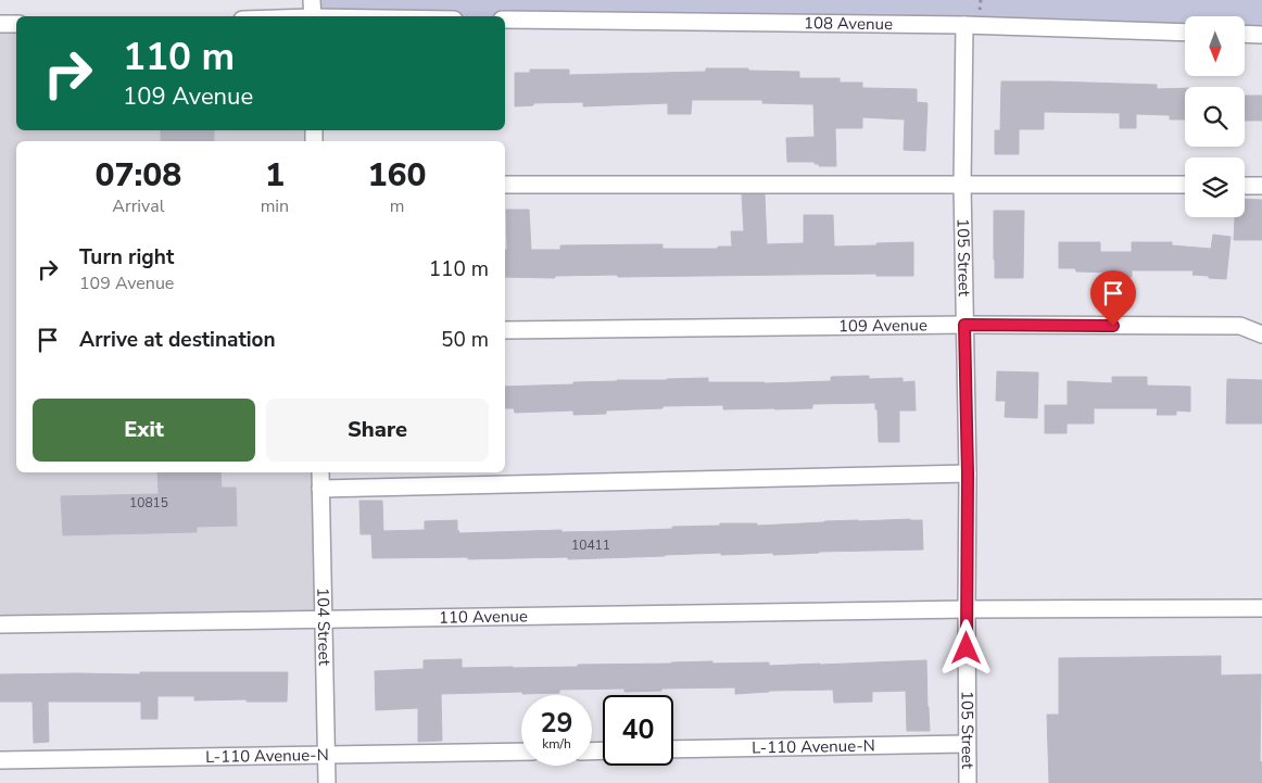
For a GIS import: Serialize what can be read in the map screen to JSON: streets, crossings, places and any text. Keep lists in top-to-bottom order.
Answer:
{
  "streets": {
    "street": [
      "108 Avenue",
      "105 Street",
      "109 Avenue",
      "110 Avenue",
      "104 Street",
      "L-110 Avenue-N"
    ]
  },
  "crossings": [
    ["108 Avenue", "105 Street"],
    ["105 Street", "109 Avenue"],
    ["105 Street", "110 Avenue"],
    ["105 Street", "L-110 Avenue-N"],
    ["110 Avenue", "104 Street"],
    ["104 Street", "L-110 Avenue-N"]
  ],
  "house_numbers": ["10815", "10411"],
  "north": "bottom",
  "page": {
    "turn": ["110 m", "109 Avenue"],
    "eta": [
      "07:08",
      "Arrival",
      "1",
      "min",
      "160",
      "m"
    ],
    "list": [
      {
        "name": "Turn right",
        "note": "109 Avenue",
        "value": "110 m"
      },
      {
        "name": "Arrive at destination",
        "value": "50 m"
      }
    ],
    "buttons": ["Exit", "Share"],
    "speed": "29 km/h",
    "limit": "40"
  }
}
